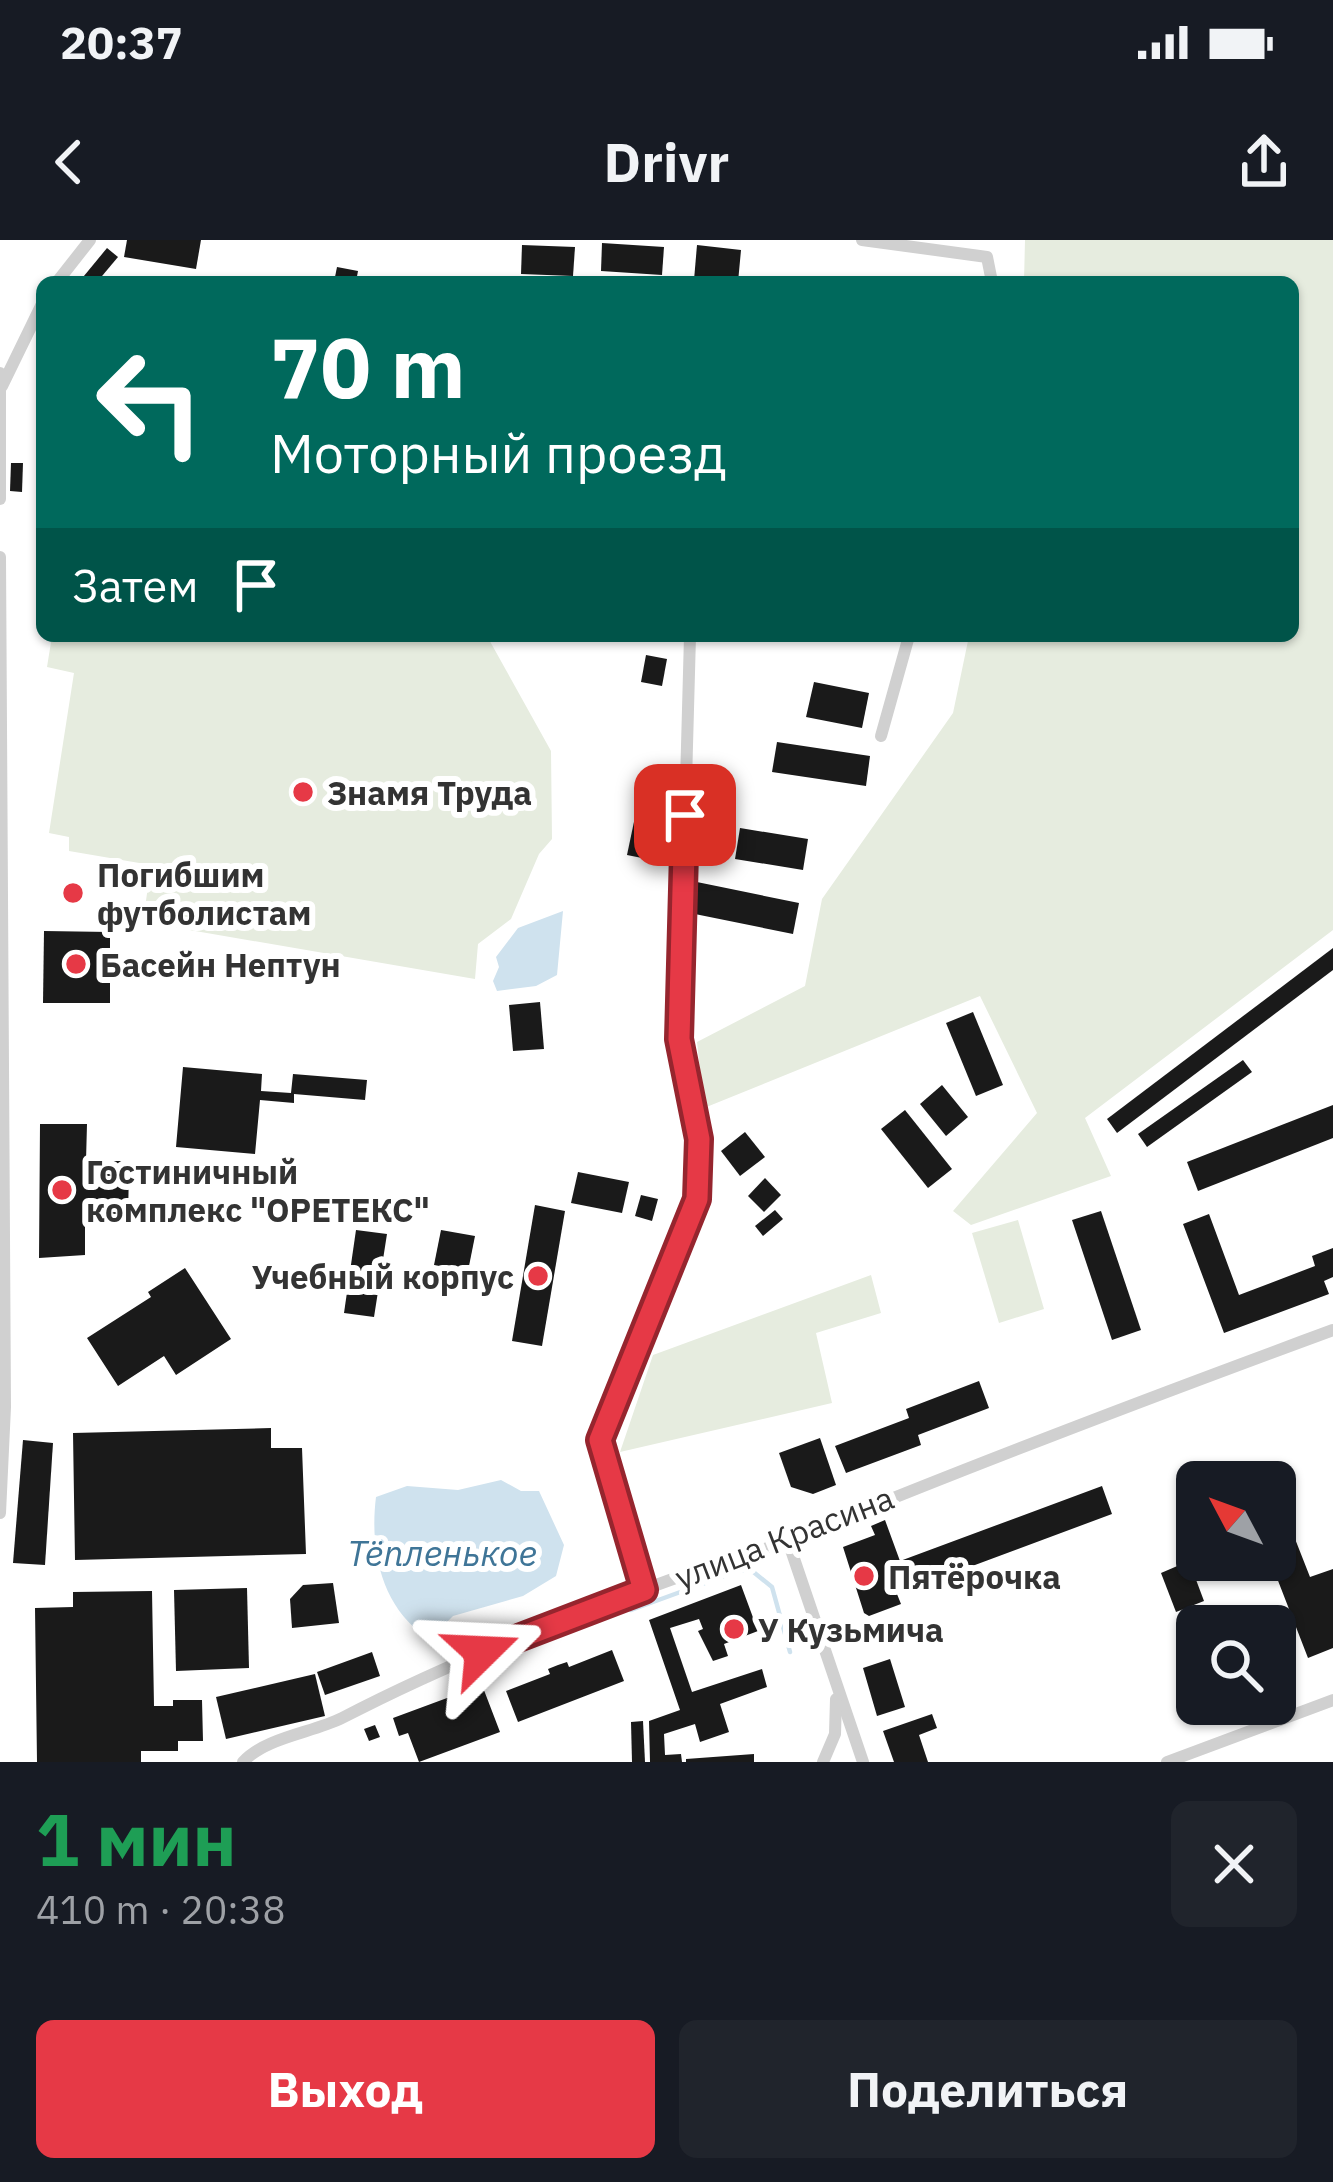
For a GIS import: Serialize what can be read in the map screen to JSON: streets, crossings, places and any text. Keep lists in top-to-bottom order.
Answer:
{
  "streets": {
    "street": ["улица Красина"]
  },
  "water": ["Тёпленькое"],
  "places": [
    "Знамя Труда",
    "Погибшим футболистам",
    "Басейн Нептун",
    "Гостиничный комплекс \"ОРЕТЕКС\"",
    "Учебный корпус",
    "Пятёрочка",
    "У Кузьмича"
  ],
  "north": "top left",
  "page": {
    "status": "20:37",
    "header": "Drivr",
    "turn": ["70 m", "Моторный проезд"],
    "then": "Затем",
    "heading": ["1 мин", "410 m · 20:38"],
    "buttons": ["Выход", "Поделиться"]
  }
}
